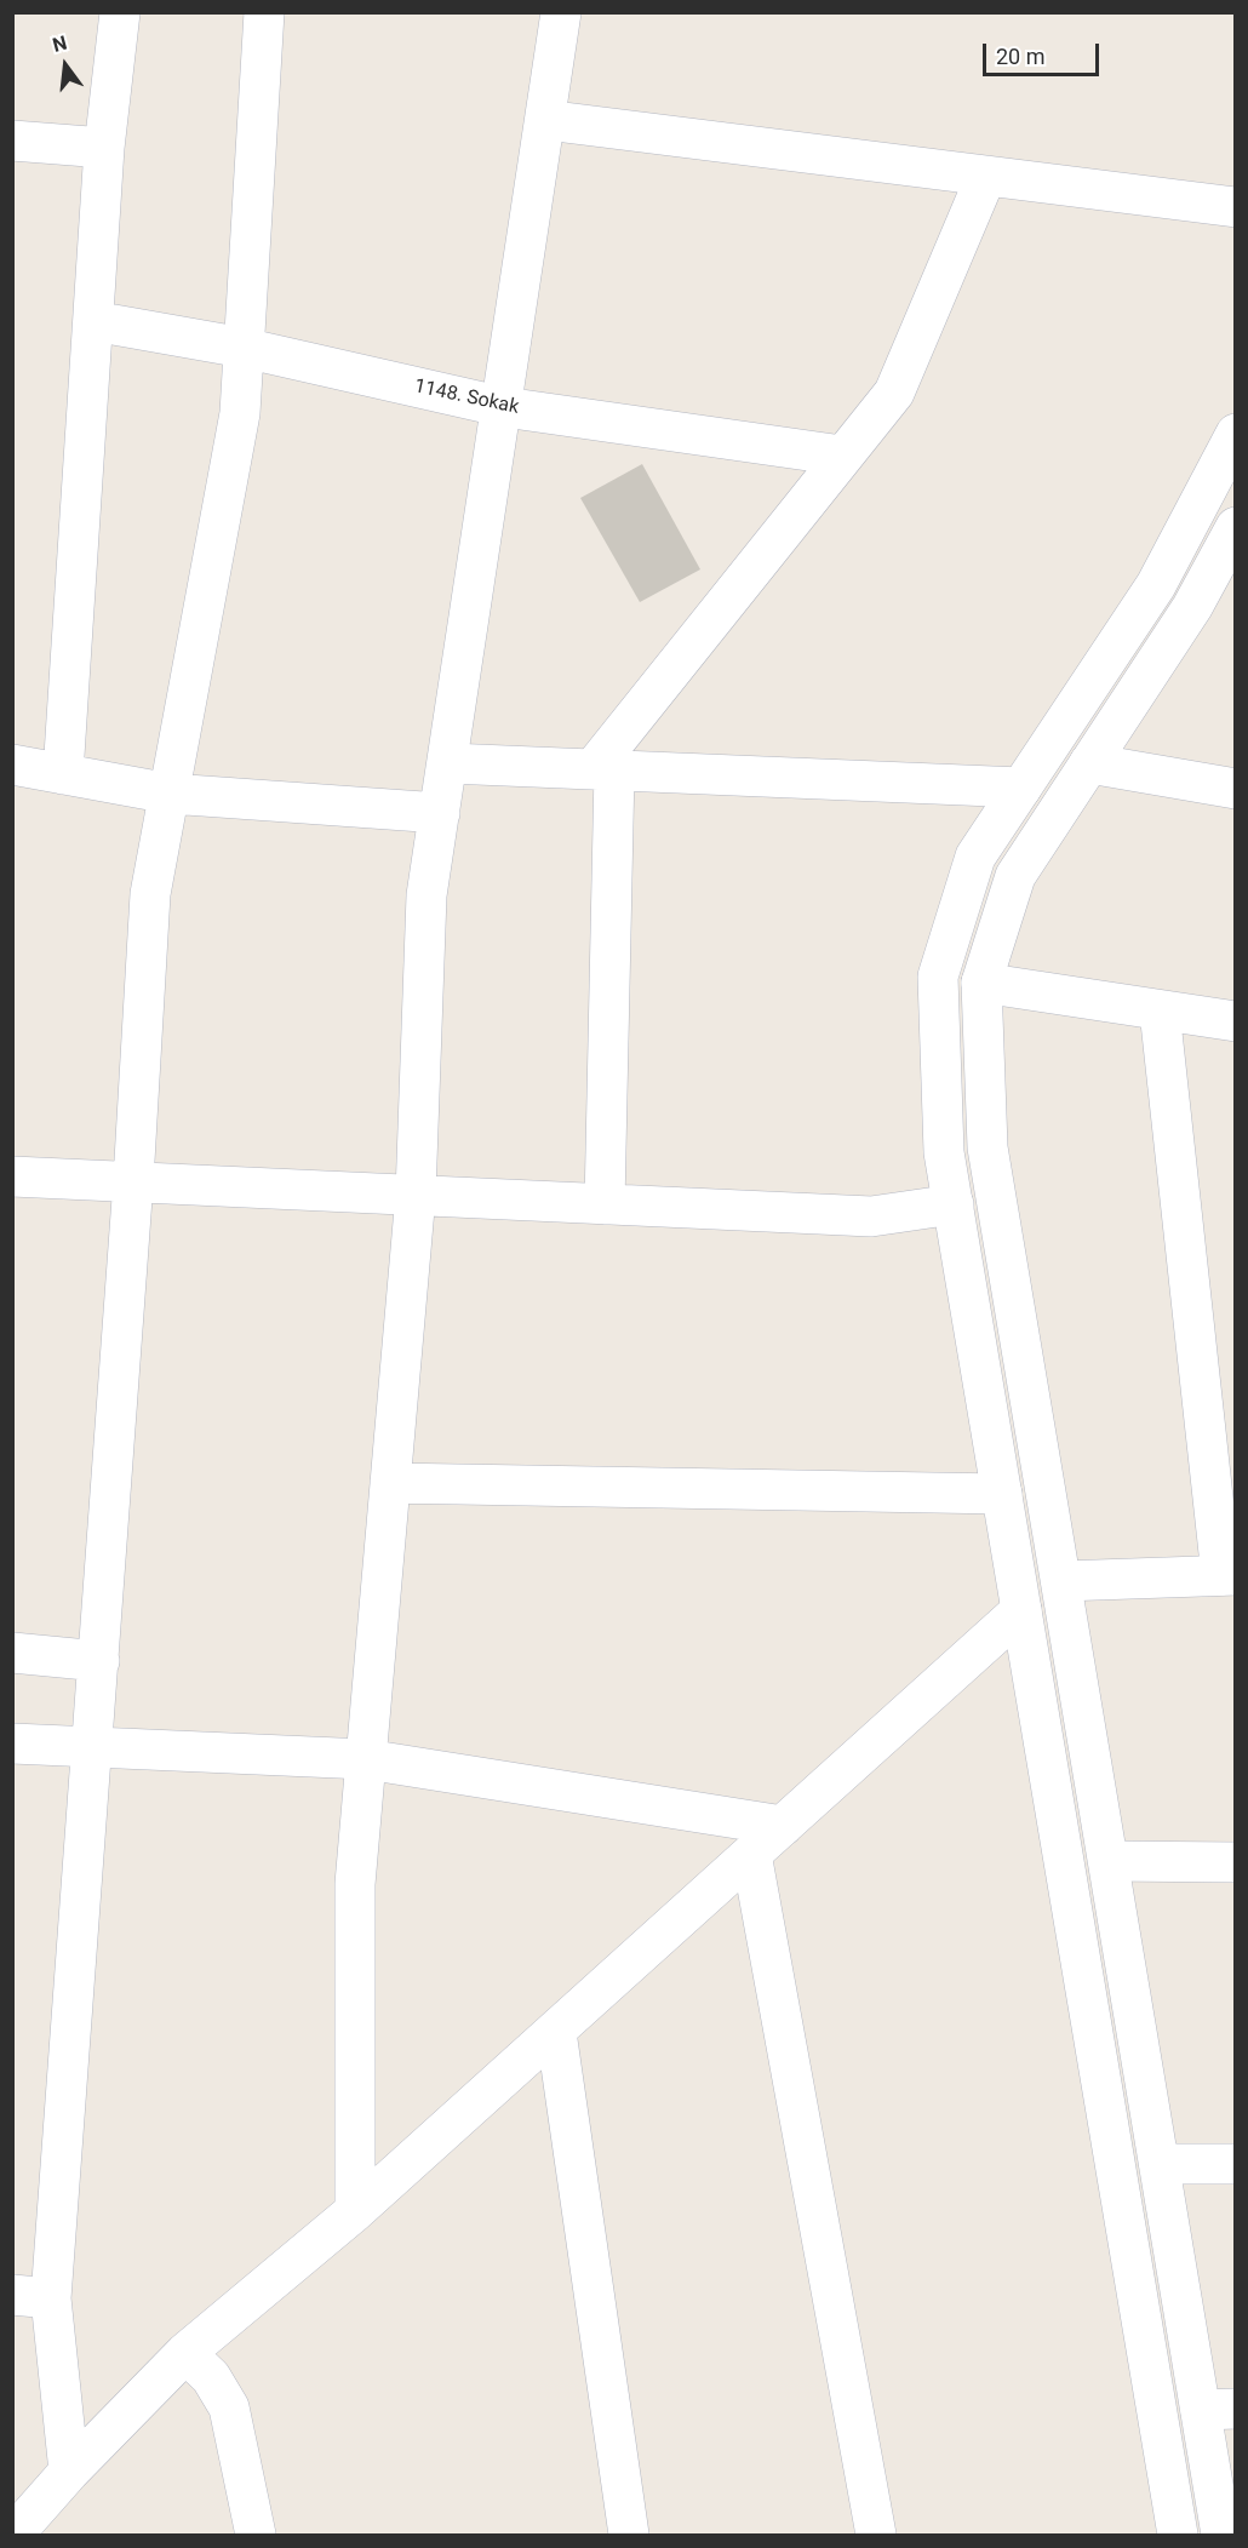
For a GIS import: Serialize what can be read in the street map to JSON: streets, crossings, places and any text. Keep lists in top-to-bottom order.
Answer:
{
  "streets": {
    "street": ["1148. Sokak"]
  },
  "scale_bar": "20 m",
  "north": "top"
}
